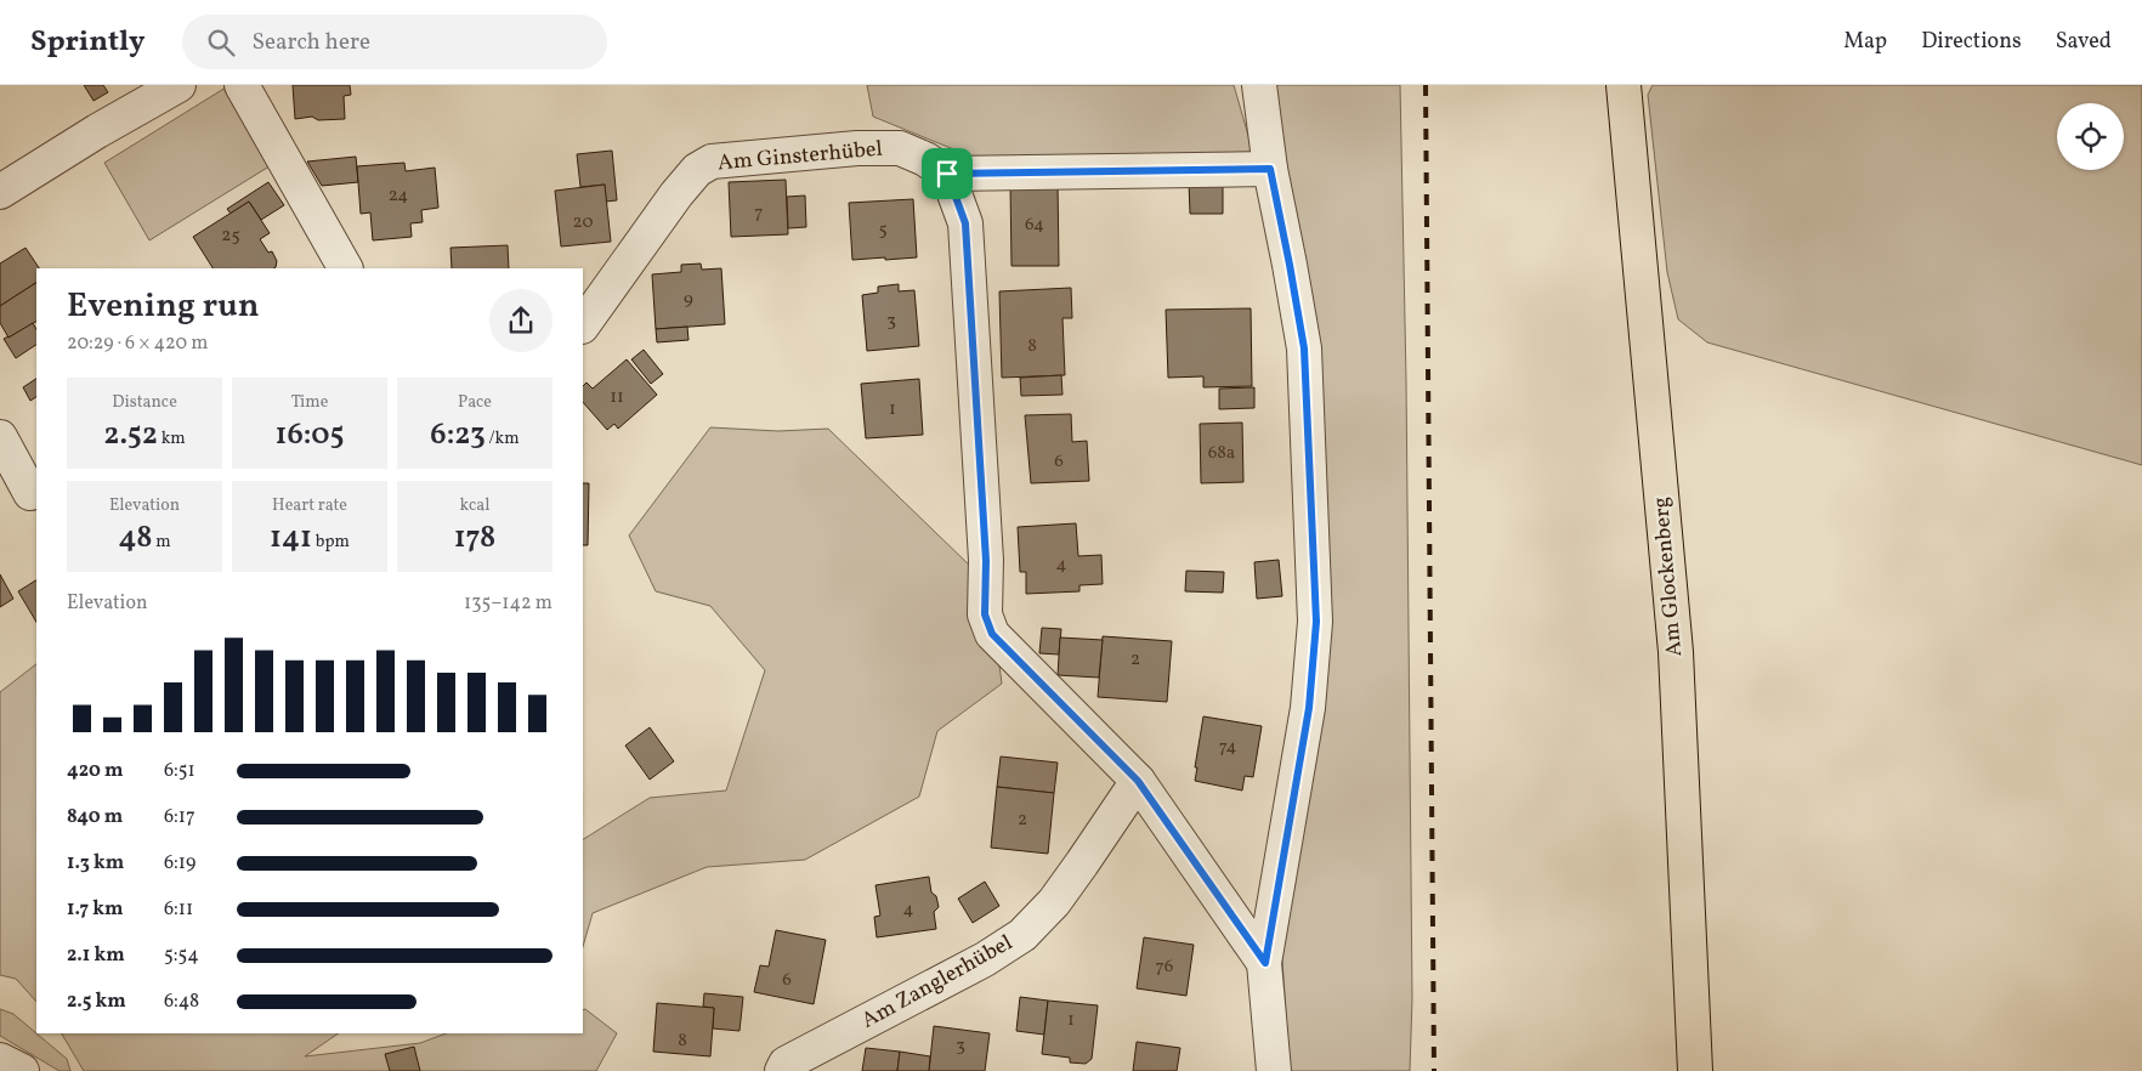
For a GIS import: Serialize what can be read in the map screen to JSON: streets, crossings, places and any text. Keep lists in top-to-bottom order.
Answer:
{
  "streets": {
    "main road": ["Am Glockenberg"],
    "street": ["Am Ginsterhübel", "Am Zanglerhübel"]
  },
  "house_numbers": [
    "24",
    "7",
    "20",
    "64",
    "5",
    "25",
    "9",
    "3",
    "8",
    "11",
    "1",
    "68a",
    "6",
    "4",
    "2",
    "74",
    "2",
    "4",
    "76",
    "6",
    "1",
    "8",
    "3"
  ],
  "page": {
    "header": "Sprintly",
    "search": "Search here",
    "nav": ["Map", "Directions", "Saved"],
    "heading": ["Evening run", "20:29 · 6 × 420 m"],
    "stats": [
      ["Distance", "2.52 km"],
      ["Time", "16:05"],
      ["Pace", "6:23 /km"],
      ["Elevation", "48 m"],
      ["Heart rate", "141 bpm"],
      ["kcal", "178"]
    ],
    "chart": ["Elevation", "135–142 m"],
    "list": [
      {
        "name": "420 m",
        "note": "6:51"
      },
      {
        "name": "840 m",
        "note": "6:17"
      },
      {
        "name": "1.3 km",
        "note": "6:19"
      },
      {
        "name": "1.7 km",
        "note": "6:11"
      },
      {
        "name": "2.1 km",
        "note": "5:54"
      },
      {
        "name": "2.5 km",
        "note": "6:48"
      }
    ]
  }
}
